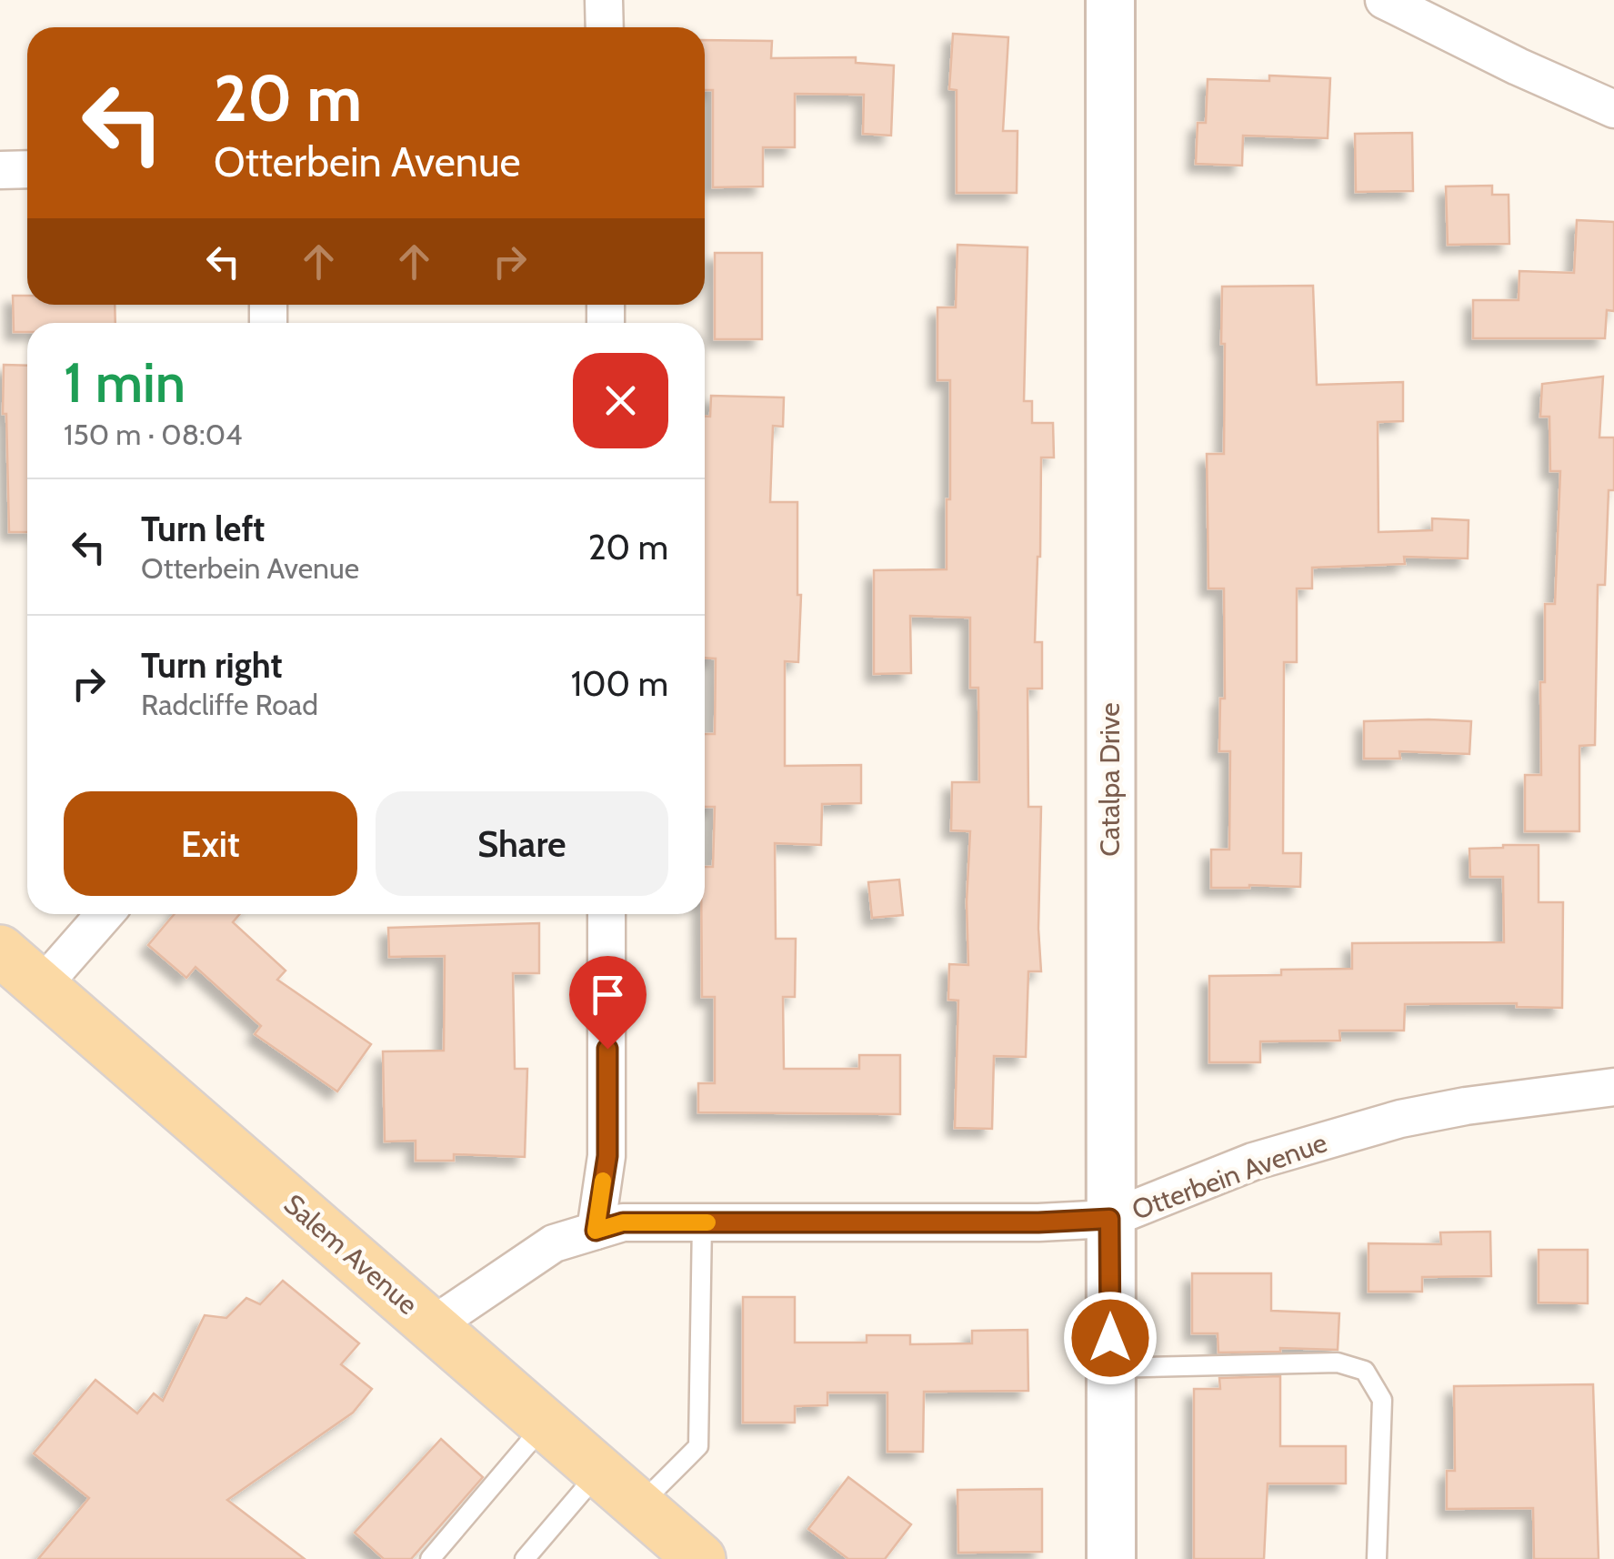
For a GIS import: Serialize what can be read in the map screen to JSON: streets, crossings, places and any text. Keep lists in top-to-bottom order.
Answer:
{
  "streets": {
    "main road": ["Salem Avenue"],
    "street": ["Catalpa Drive", "Otterbein Avenue"]
  },
  "crossings": [
    ["Catalpa Drive", "Otterbein Avenue"],
    ["Otterbein Avenue", "Salem Avenue"]
  ],
  "page": {
    "turn": ["20 m", "Otterbein Avenue"],
    "heading": ["1 min", "150 m · 08:04"],
    "list": [
      {
        "name": "Turn left",
        "note": "Otterbein Avenue",
        "value": "20 m"
      },
      {
        "name": "Turn right",
        "note": "Radcliffe Road",
        "value": "100 m"
      }
    ],
    "buttons": ["Exit", "Share"]
  }
}
